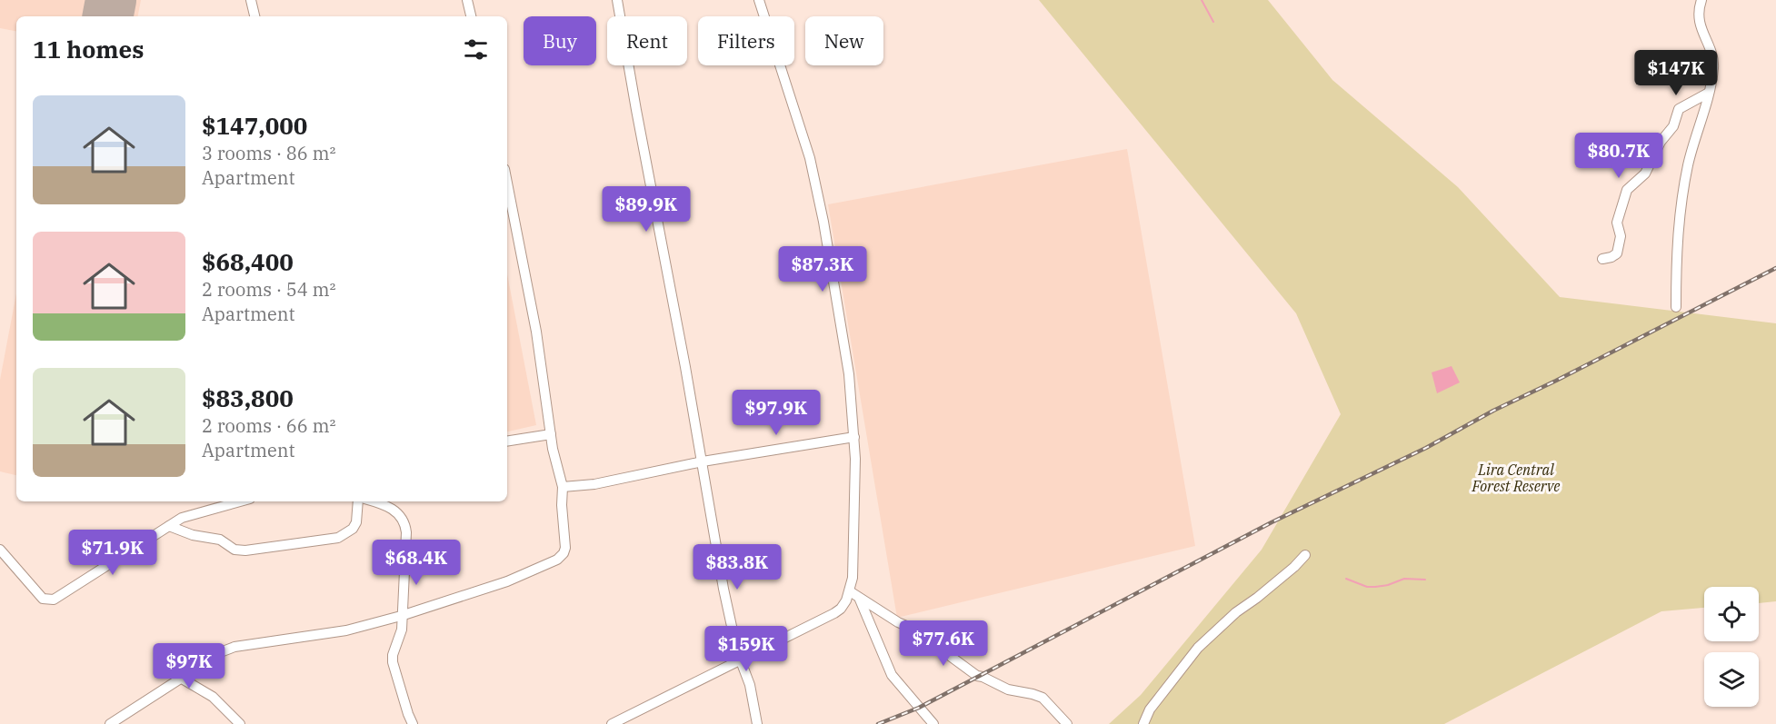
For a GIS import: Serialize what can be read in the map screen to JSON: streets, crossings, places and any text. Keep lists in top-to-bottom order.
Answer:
{
  "parks": ["Lira Central Forest Reserve"],
  "page": {
    "chip": [
      "Buy",
      "Rent",
      "Filters",
      "New"
    ],
    "heading": "11 homes",
    "price": [
      "$147K",
      "$80.7K",
      "$89.9K",
      "$87.3K",
      "$97.9K",
      "$71.9K",
      "$68.4K",
      "$83.8K",
      "$77.6K",
      "$159K",
      "$97K"
    ],
    "list": [
      {
        "name": "$147,000",
        "note": "3 rooms · 86 m² · Apartment"
      },
      {
        "name": "$68,400",
        "note": "2 rooms · 54 m² · Apartment"
      },
      {
        "name": "$83,800",
        "note": "2 rooms · 66 m² · Apartment"
      }
    ]
  }
}
